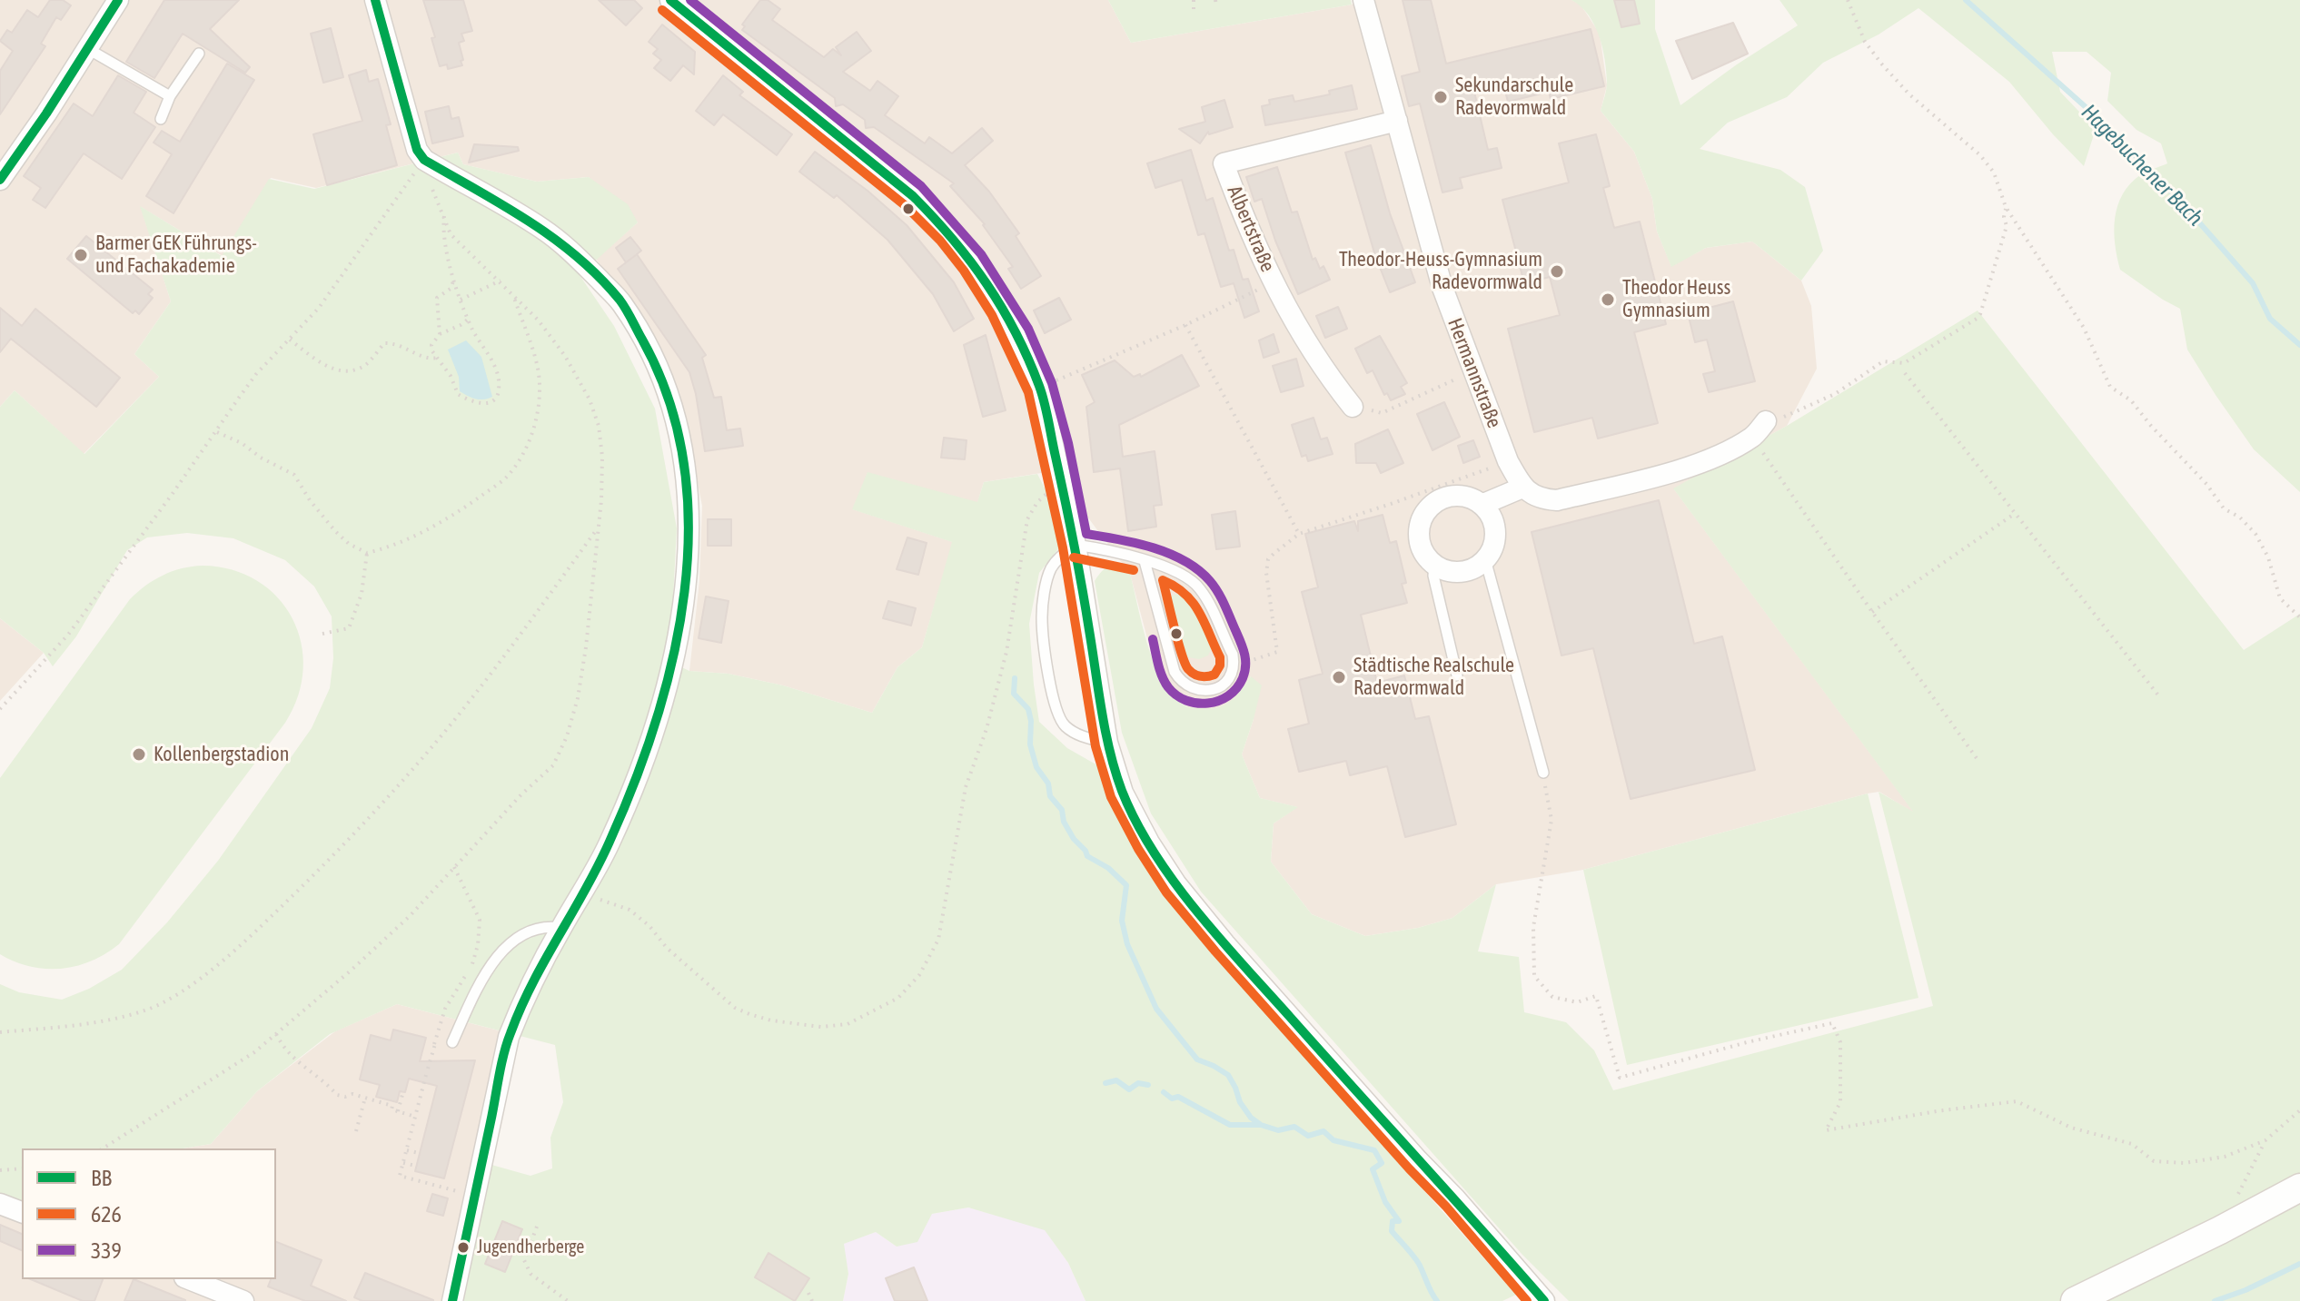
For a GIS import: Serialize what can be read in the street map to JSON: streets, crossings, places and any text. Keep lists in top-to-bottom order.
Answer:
{
  "streets": {
    "street": ["Albertstraße", "Hermannstraße"]
  },
  "crossings": [
    ["Albertstraße", "Hermannstraße"]
  ],
  "water": ["Hagebuchener Bach"],
  "places": [
    "Sekundarschule Radevormwald",
    "Barmer GEK Führungs- und Fachakademie",
    "Theodor-Heuss-Gymnasium Radevormwald",
    "Theodor Heuss Gymnasium",
    "Städtische Realschule Radevormwald",
    "Kollenbergstadion",
    "Jugendherberge"
  ],
  "lines": ["transit line BB", "transit line 339", "transit line 626"],
  "legend": ["BB", "626", "339"]
}
